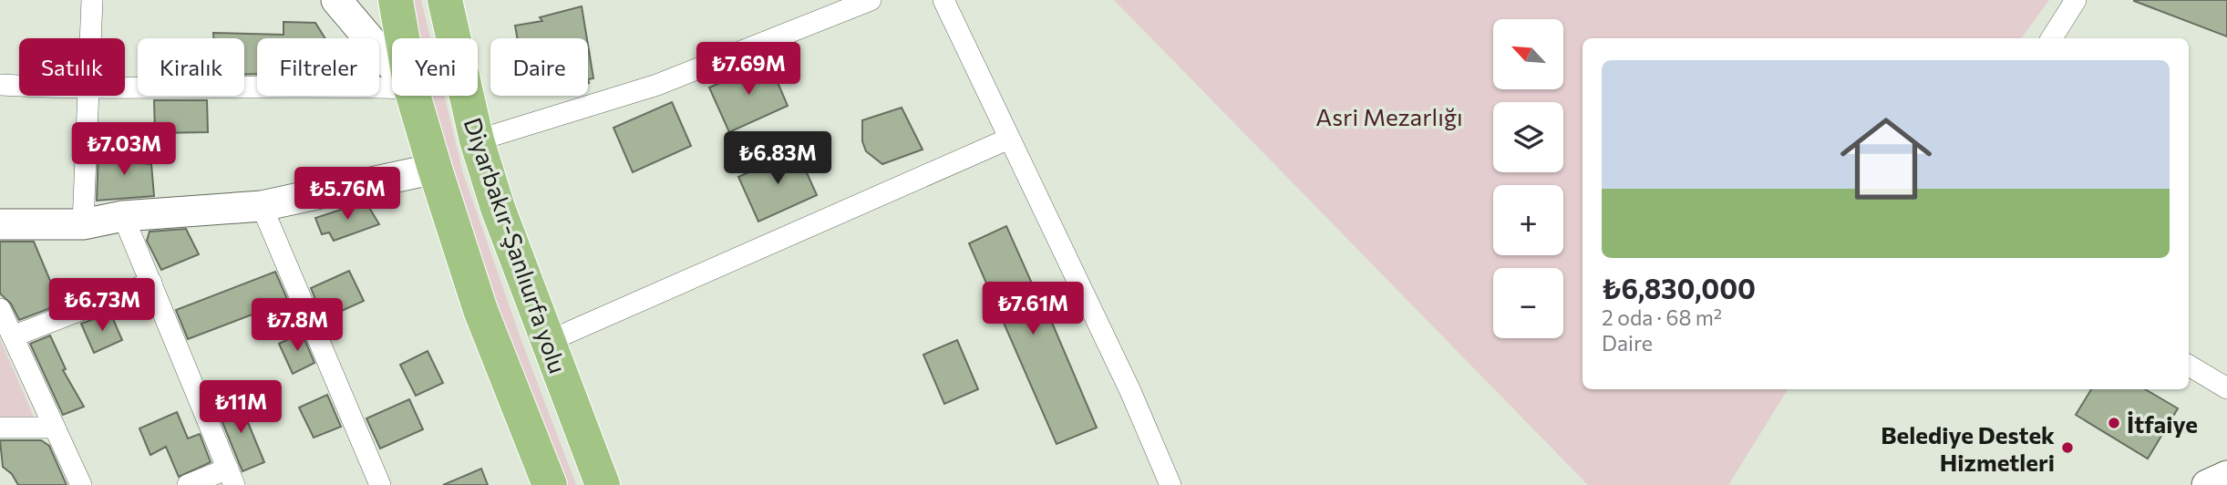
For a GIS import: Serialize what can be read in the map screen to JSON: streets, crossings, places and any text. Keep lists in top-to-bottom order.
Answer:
{
  "streets": {
    "highway": ["Diyarbakır-Şanlıurfa yolu"]
  },
  "parks": ["Asri Mezarlığı"],
  "places": ["İtfaiye", "Belediye Destek Hizmetleri"],
  "north": "top left",
  "page": {
    "map_buttons": ["+", "−"],
    "chip": [
      "Satılık",
      "Kiralık",
      "Filtreler",
      "Yeni",
      "Daire"
    ],
    "list": [
      {
        "name": "₺6,830,000",
        "note": "2 oda · 68 m² · Daire"
      }
    ],
    "price": [
      "₺7.69M",
      "₺7.03M",
      "₺6.83M",
      "₺5.76M",
      "₺6.73M",
      "₺7.61M",
      "₺7.8M",
      "₺11M"
    ]
  }
}
